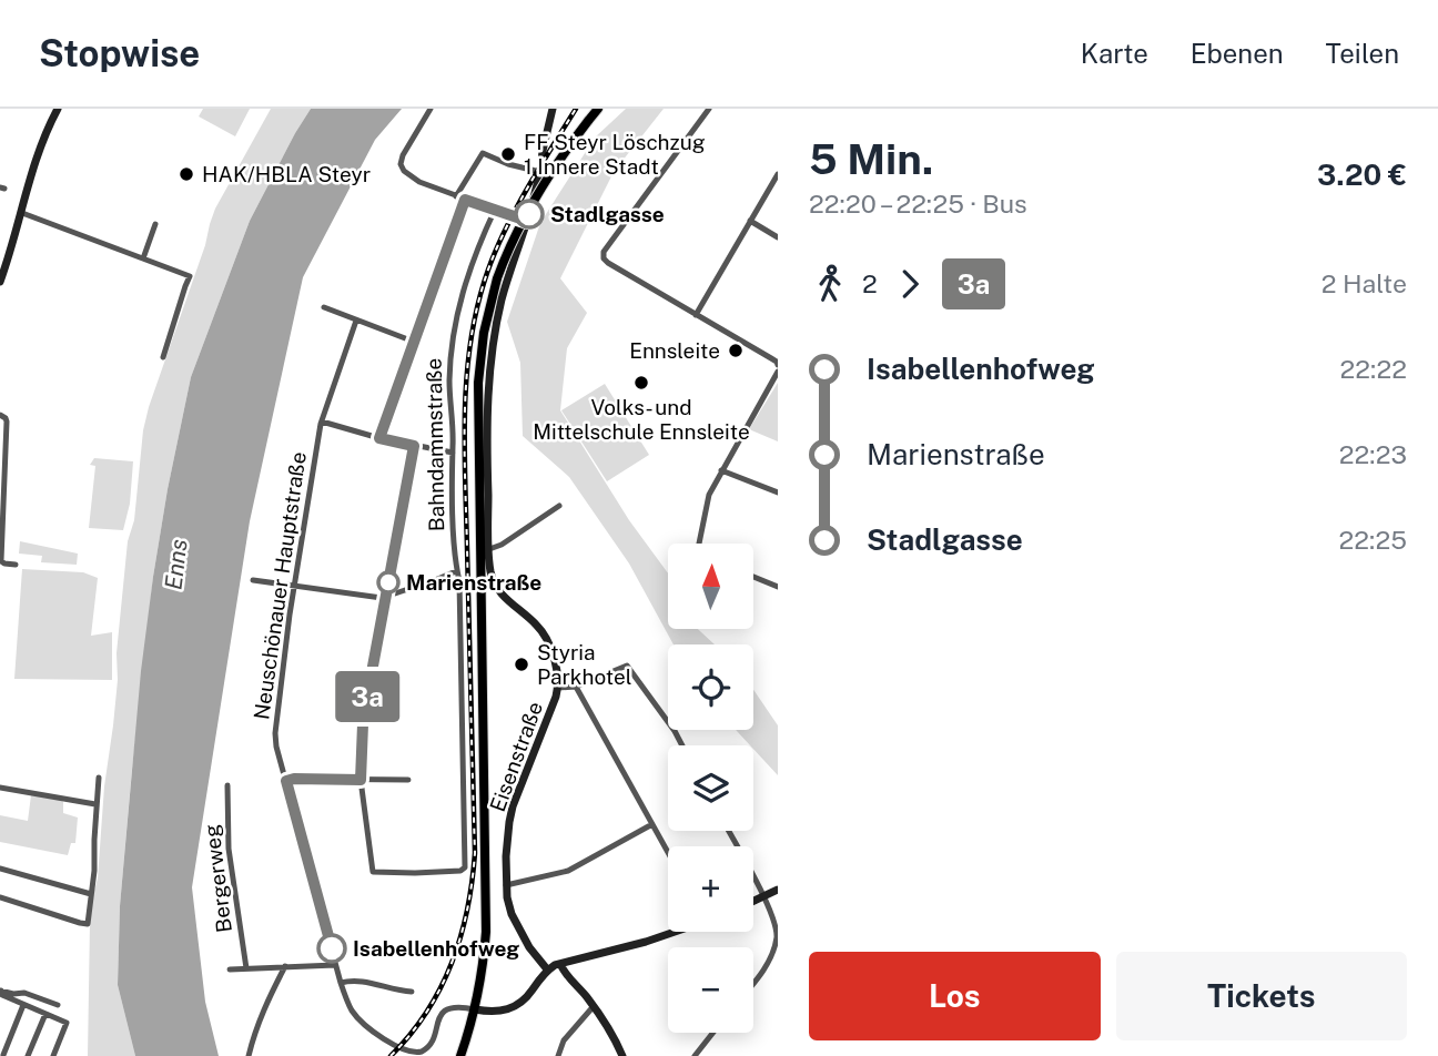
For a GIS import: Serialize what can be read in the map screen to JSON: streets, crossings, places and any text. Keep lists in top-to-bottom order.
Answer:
{
  "streets": {
    "main road": ["Eisenstraße"],
    "street": ["Bahndammstraße", "Neuschönauer Hauptstraße", "Bergerweg"]
  },
  "crossings": [
    ["Neuschönauer Hauptstraße", "Eisenstraße"]
  ],
  "water": ["Enns"],
  "places": [
    "FF Steyr Löschzug 1 Innere Stadt",
    "HAK/HBLA Steyr",
    "Stadlgasse",
    "Ennsleite",
    "Volks- und Mittelschule Ennsleite",
    "Marienstraße",
    "Styria Parkhotel",
    "Isabellenhofweg"
  ],
  "lines": ["bus line 3a"],
  "north": "top",
  "page": {
    "header": "Stopwise",
    "nav": ["Karte", "Ebenen", "Teilen"],
    "on_map": "3a",
    "heading": ["5 Min.", "22:20 – 22:25 · Bus", "3.20 €"],
    "legs": ["2", "3a", "2 Halte"],
    "list": [
      {
        "name": "Isabellenhofweg",
        "value": "22:22"
      },
      {
        "name": "Marienstraße",
        "value": "22:23"
      },
      {
        "name": "Stadlgasse",
        "value": "22:25"
      }
    ],
    "map_buttons": ["+", "−"],
    "buttons": ["Los", "Tickets"]
  }
}
